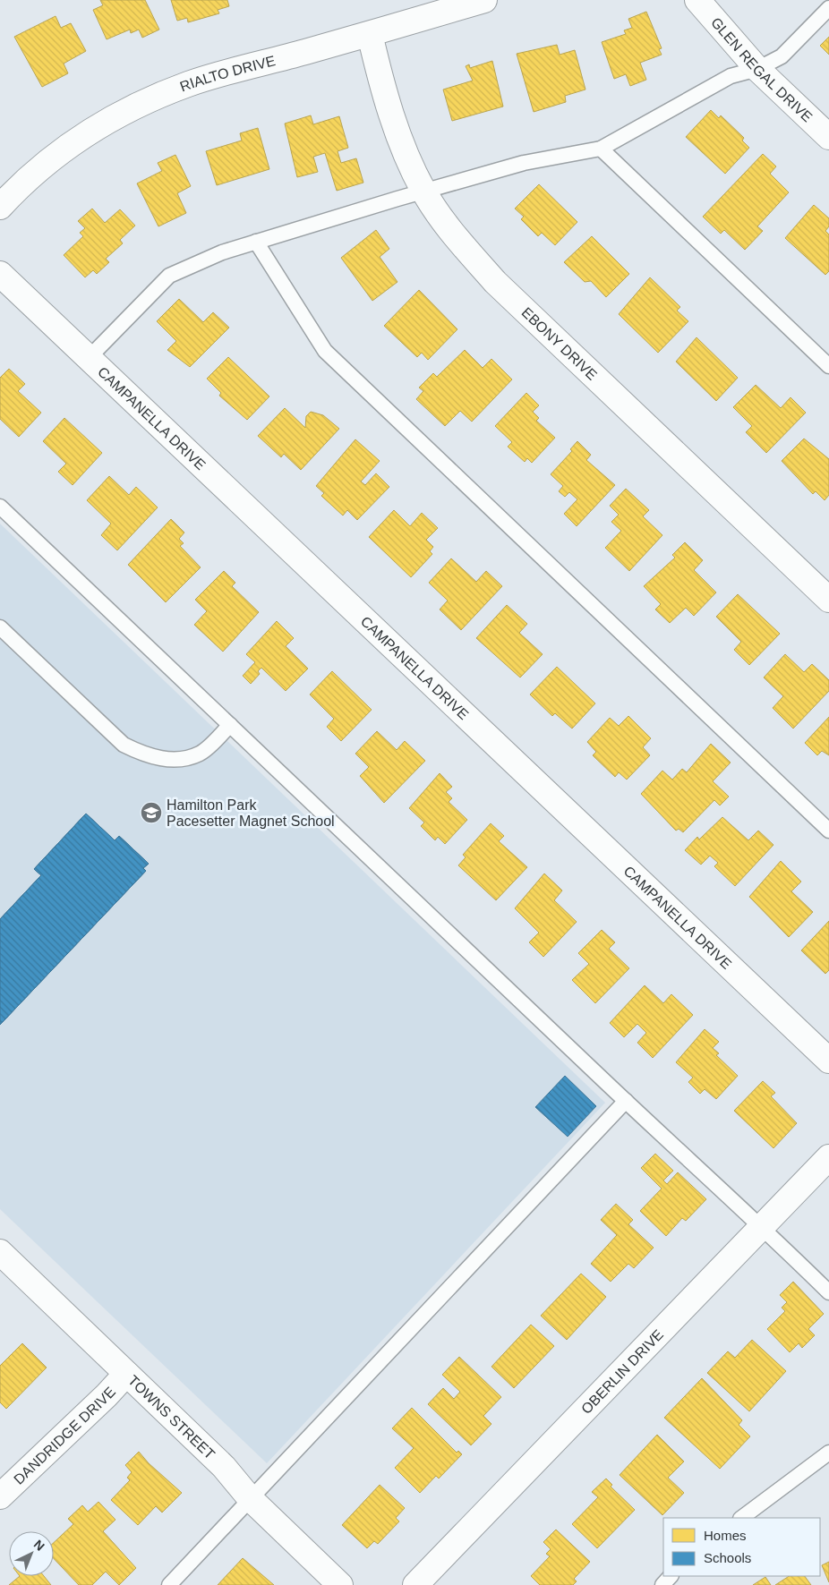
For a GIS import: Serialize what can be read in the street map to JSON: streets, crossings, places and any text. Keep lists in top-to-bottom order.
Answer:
{
  "streets": {
    "street": [
      "GLEN REGAL DRIVE",
      "RIALTO DRIVE",
      "EBONY DRIVE",
      "CAMPANELLA DRIVE",
      "OBERLIN DRIVE",
      "TOWNS STREET",
      "DANDRIDGE DRIVE"
    ]
  },
  "crossings": [
    ["RIALTO DRIVE", "EBONY DRIVE"],
    ["TOWNS STREET", "DANDRIDGE DRIVE"]
  ],
  "places": {
    "school or university": ["Hamilton Park Pacesetter Magnet School"]
  },
  "legend": ["Homes", "Schools"],
  "north": "top right"
}
